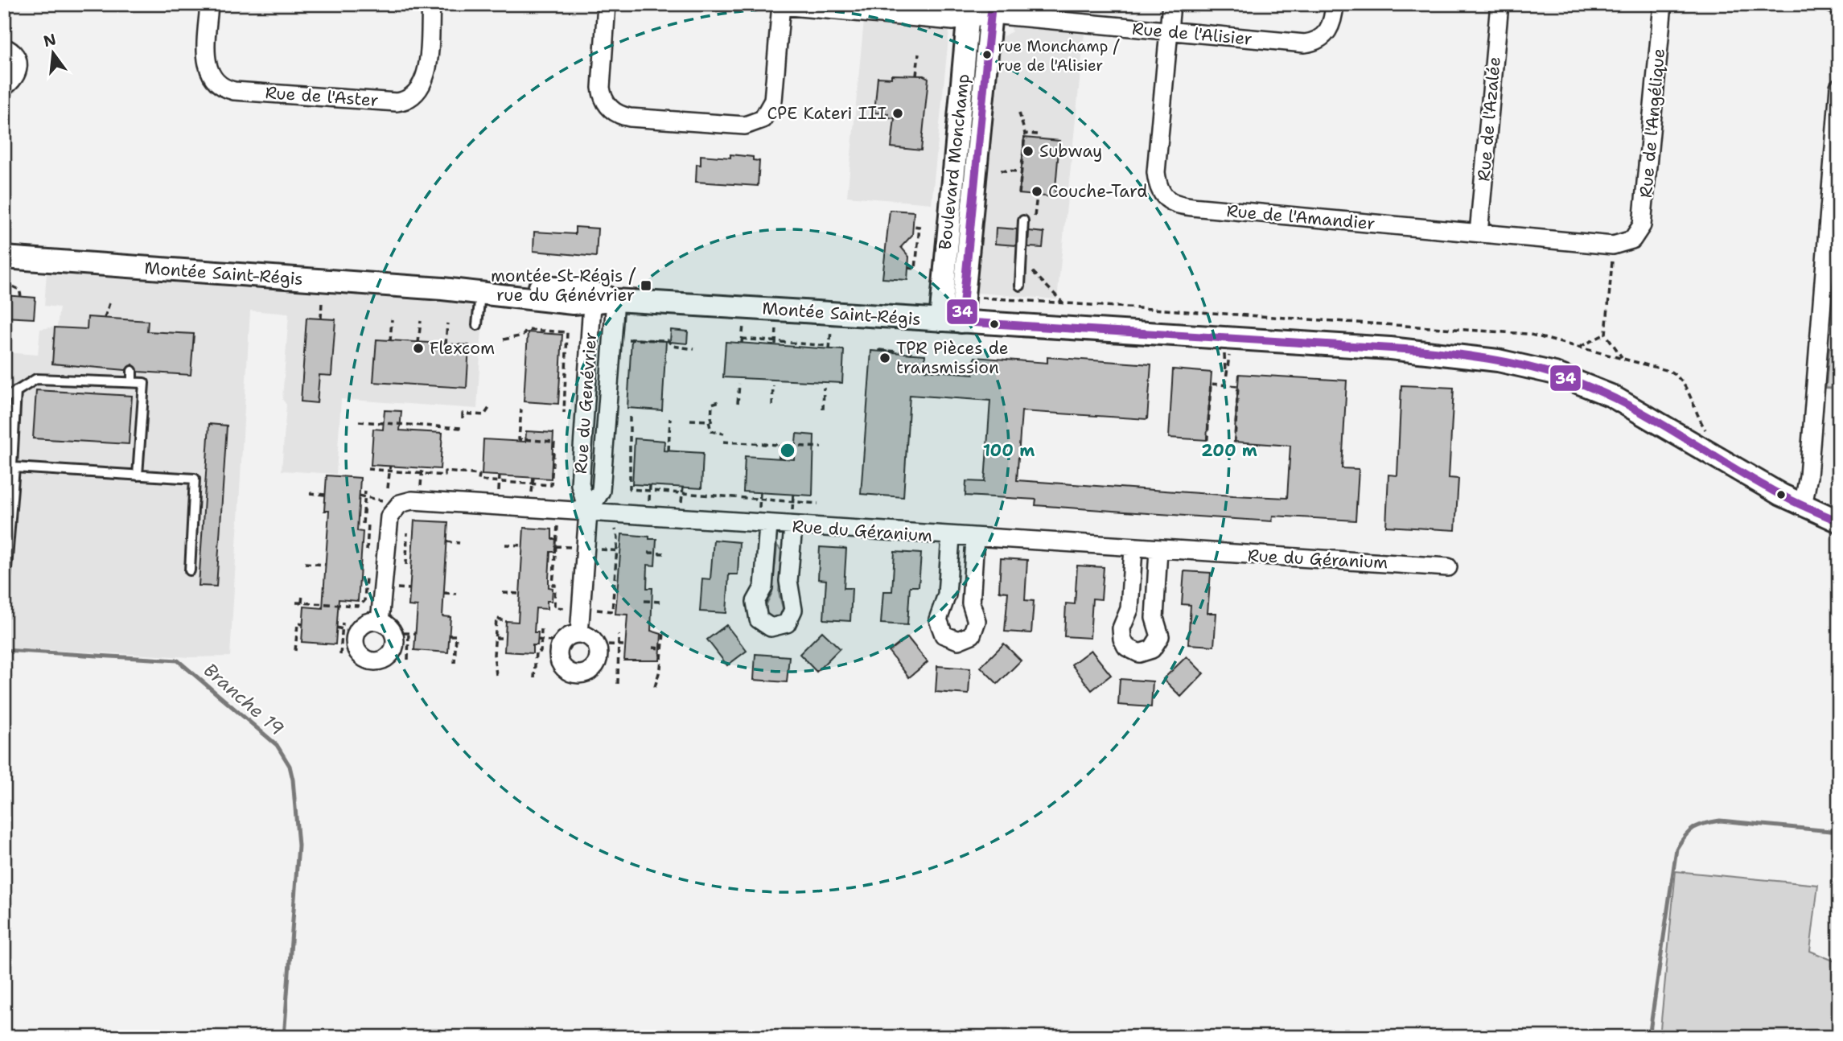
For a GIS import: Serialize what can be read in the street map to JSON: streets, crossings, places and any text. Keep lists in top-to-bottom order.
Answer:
{
  "streets": {
    "street": [
      "Rue de l'Alisier",
      "Rue de l'Aster",
      "Rue de l'Azalée",
      "Rue de l'Angélique",
      "Boulevard Monchamp",
      "Rue de l'Amandier",
      "Montée Saint-Régis",
      "Rue du Genévrier",
      "Rue du Géranium"
    ]
  },
  "crossings": [
    ["Rue de l'Alisier", "Boulevard Monchamp"],
    ["Rue de l'Alisier", "Rue de l'Amandier"],
    ["Rue de l'Azalée", "Rue de l'Amandier"],
    ["Rue de l'Angélique", "Rue de l'Amandier"],
    ["Boulevard Monchamp", "Montée Saint-Régis"],
    ["Montée Saint-Régis", "Rue du Genévrier"],
    ["Rue du Genévrier", "Rue du Géranium"]
  ],
  "water": ["Branche 19"],
  "places": {
    "other": [
      "rue Monchamp / rue de l'Alisier",
      "CPE Kateri III",
      "Subway",
      "Couche-Tard",
      "Flexcom",
      "TPR Pièces de transmission"
    ],
    "transit": ["montée St-Régis / rue du Génévrier"]
  },
  "lines": ["transit line 34"],
  "north": "top",
  "rings": ["100 m", "200 m"]
}
